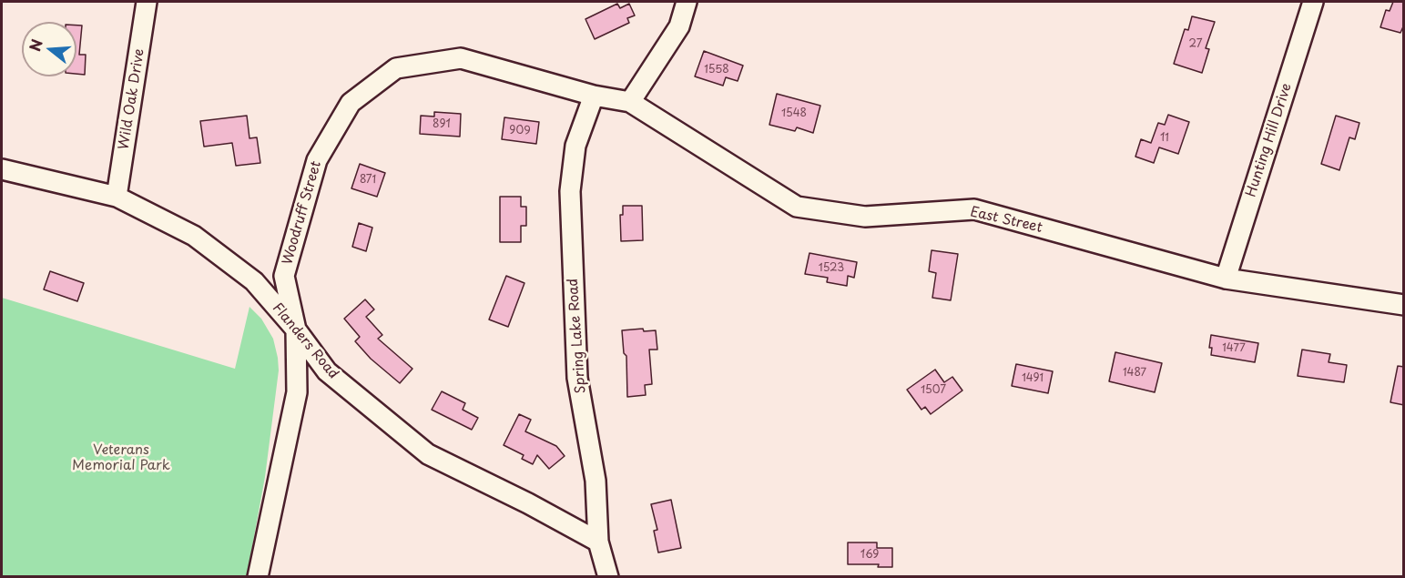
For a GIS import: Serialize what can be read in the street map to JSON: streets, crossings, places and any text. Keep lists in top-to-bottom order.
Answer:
{
  "streets": {
    "street": [
      "Wild Oak Drive",
      "Hunting Hill Drive",
      "Woodruff Street",
      "East Street",
      "Spring Lake Road",
      "Flanders Road"
    ]
  },
  "crossings": [
    ["Wild Oak Drive", "Flanders Road"],
    ["Hunting Hill Drive", "East Street"],
    ["Woodruff Street", "East Street"],
    ["Woodruff Street", "Spring Lake Road"],
    ["Woodruff Street", "Flanders Road"],
    ["Spring Lake Road", "Flanders Road"]
  ],
  "parks": ["Veterans Memorial Park"],
  "house_numbers": [
    "27",
    "1558",
    "1548",
    "891",
    "909",
    "11",
    "871",
    "1523",
    "1477",
    "1487",
    "1491",
    "1507",
    "169"
  ],
  "north": "left"
}
